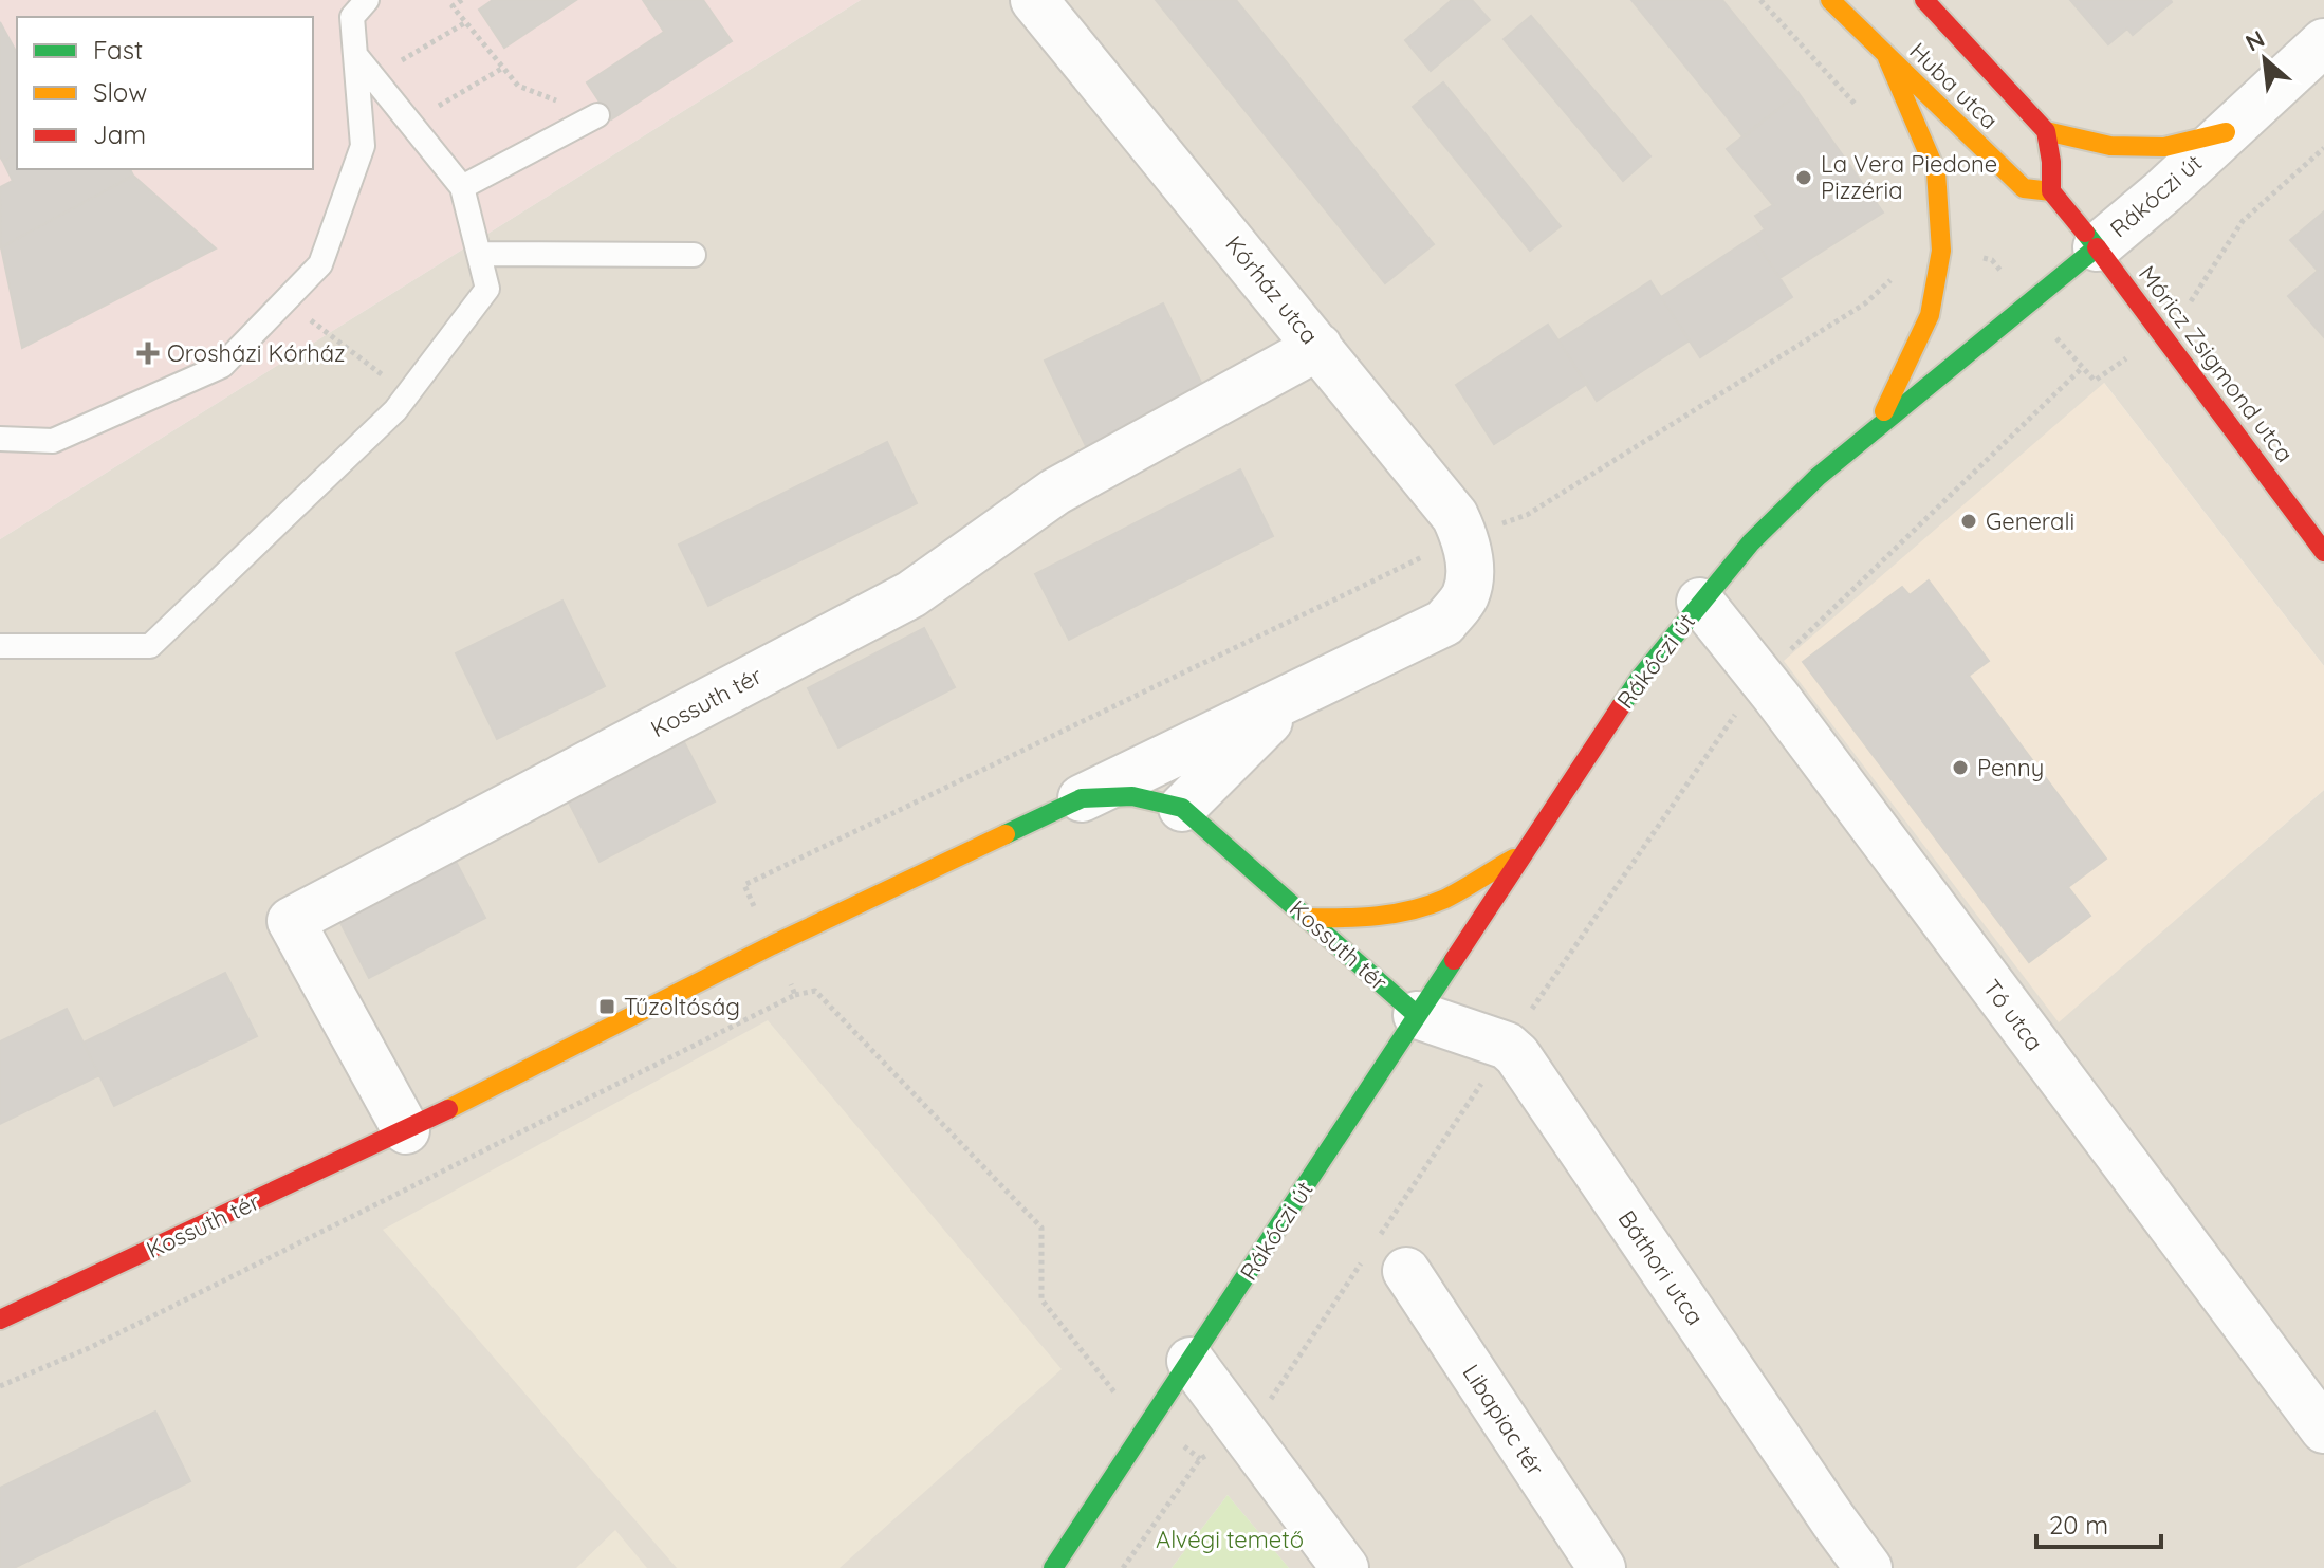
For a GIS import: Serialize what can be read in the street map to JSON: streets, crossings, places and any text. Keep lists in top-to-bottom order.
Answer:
{
  "streets": {
    "main road": [
      "Huba utca",
      "Rákóczi út",
      "Móricz Zsigmond utca",
      "Kossuth tér"
    ],
    "street": [
      "Kórház utca",
      "Tó utca",
      "Báthori utca",
      "Libapiac tér"
    ]
  },
  "crossings": [
    ["Rákóczi út", "Móricz Zsigmond utca"],
    ["Rákóczi út", "Kossuth tér"],
    ["Rákóczi út", "Tó utca"],
    ["Kórház utca", "Kossuth tér"]
  ],
  "parks": ["Alvégi temető"],
  "places": {
    "other": ["La Vera Piedone Pizzéria", "Generali", "Penny"],
    "health": ["Orosházi Kórház"],
    "transit": ["Tűzoltóság"]
  },
  "legend": ["Fast", "Slow", "Jam"],
  "scale_bar": "20 m",
  "north": "top left"
}
